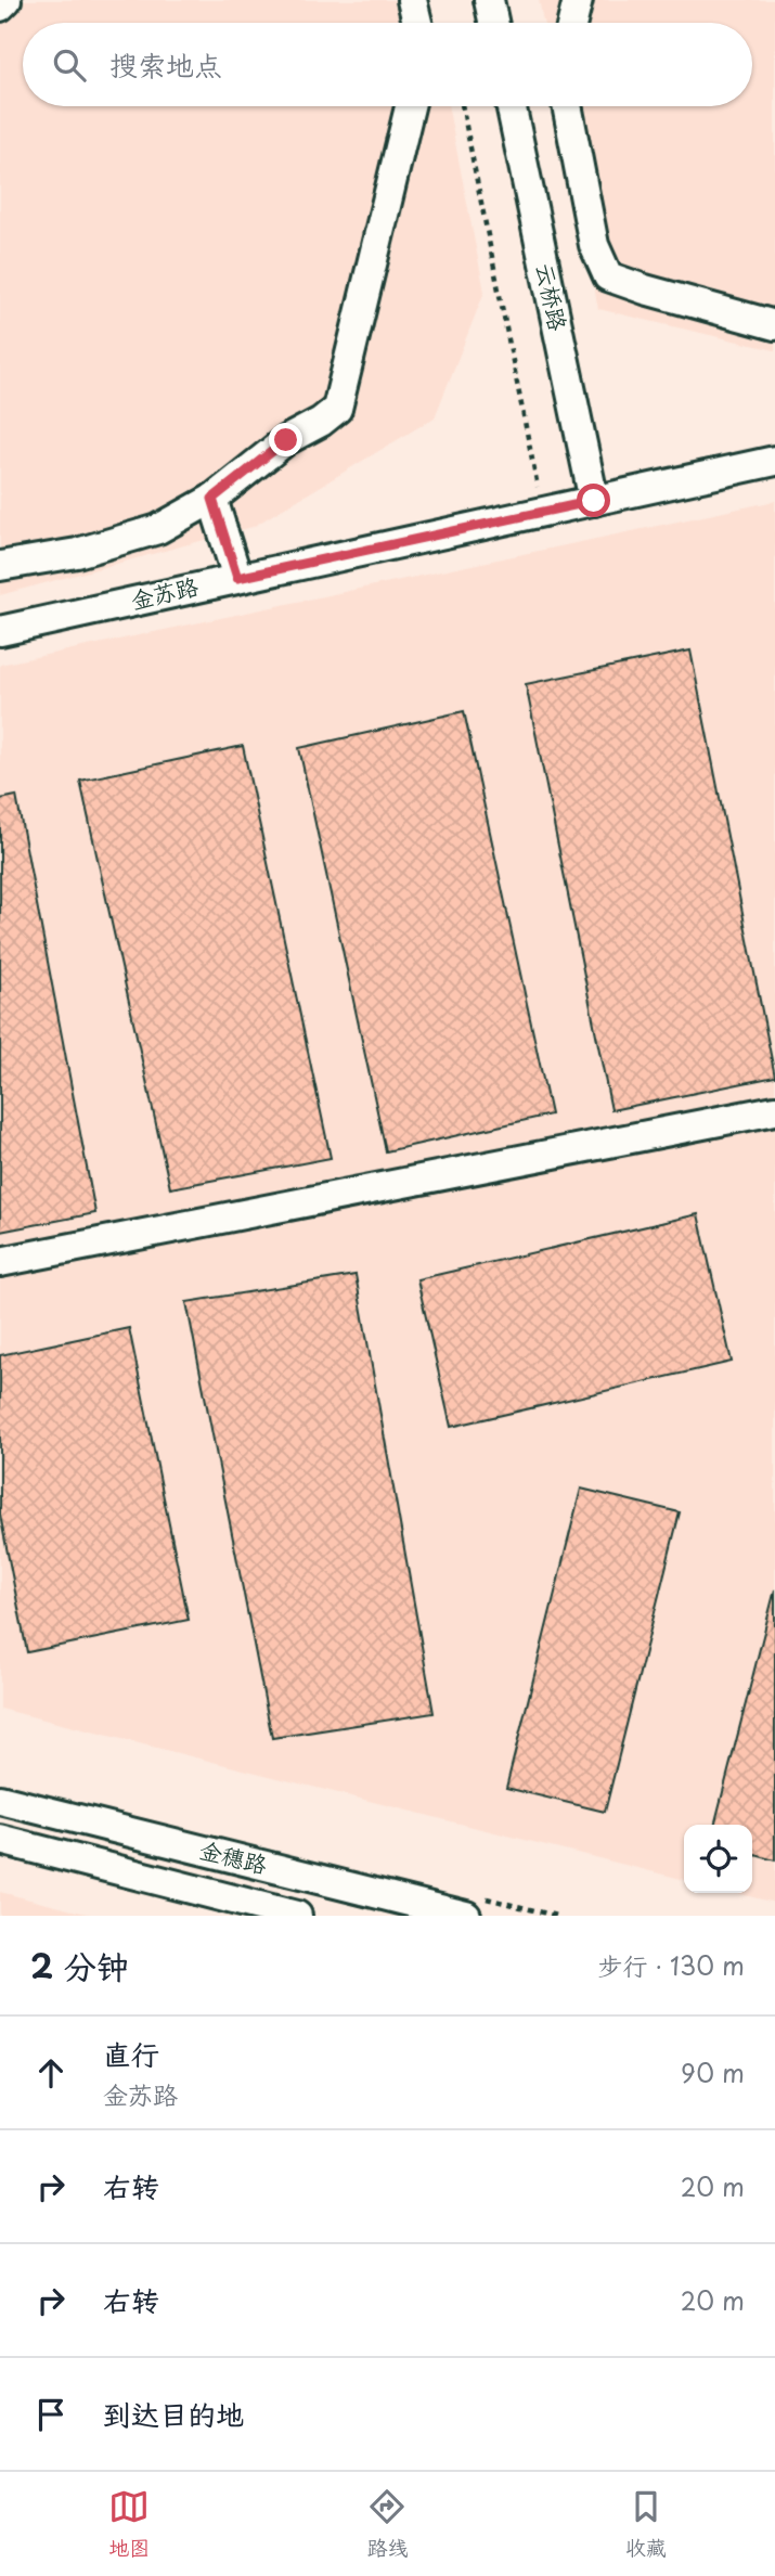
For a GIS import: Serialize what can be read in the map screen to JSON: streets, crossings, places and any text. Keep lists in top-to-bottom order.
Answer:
{
  "streets": {
    "street": ["云桥路", "金苏路", "金穗路"]
  },
  "crossings": [
    ["云桥路", "金苏路"]
  ],
  "page": {
    "search": "搜索地点",
    "heading": ["2 分钟", "步行 · 130 m"],
    "list": [
      ["直行", "金苏路", "90 m"],
      ["右转", "20 m"],
      ["右转", "20 m"],
      "到达目的地"
    ],
    "nav": ["地图", "路线", "收藏"]
  }
}
